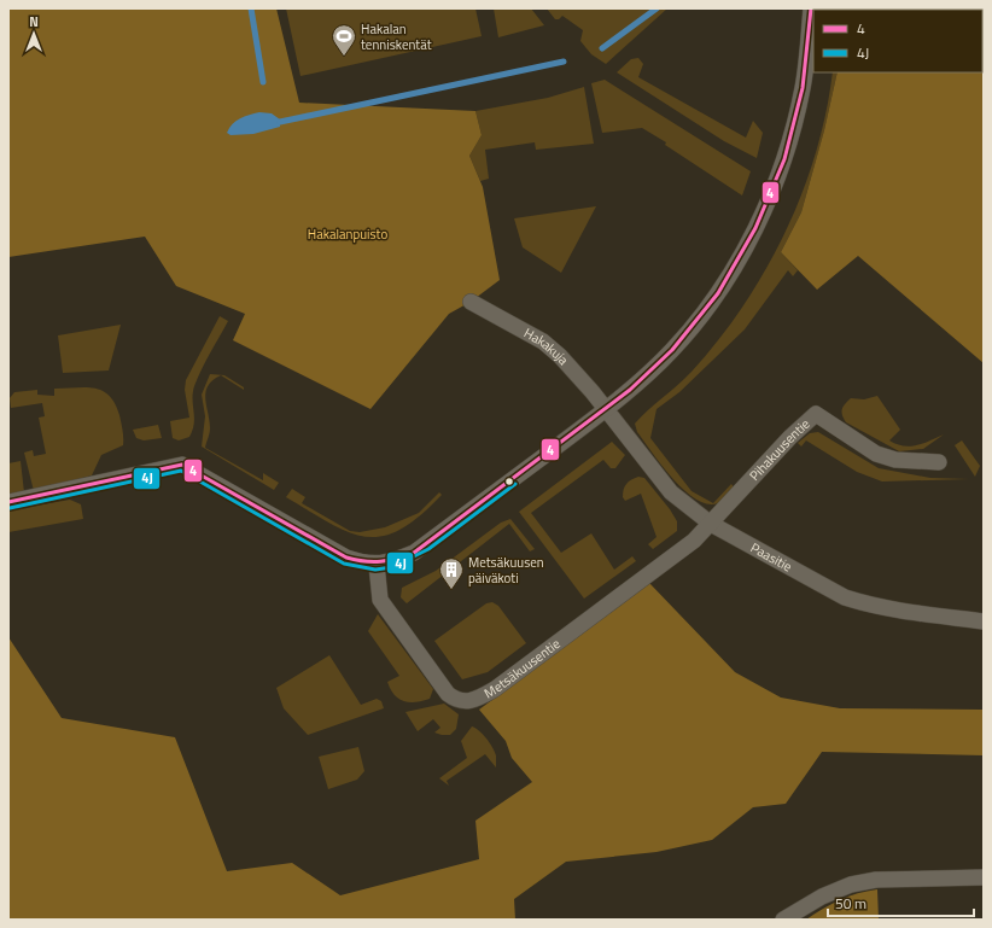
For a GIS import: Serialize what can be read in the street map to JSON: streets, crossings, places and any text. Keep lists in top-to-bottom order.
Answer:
{
  "streets": {
    "street": [
      "Hakakuja",
      "Pihakuusentie",
      "Paasitie",
      "Metsäkuusentie"
    ]
  },
  "crossings": [
    ["Hakakuja", "Paasitie"],
    ["Pihakuusentie", "Paasitie"],
    ["Pihakuusentie", "Metsäkuusentie"],
    ["Paasitie", "Metsäkuusentie"]
  ],
  "parks": ["Hakalanpuisto"],
  "places": {
    "sports": ["Hakalan tenniskentät"],
    "building": ["Metsäkuusen päiväkoti"]
  },
  "lines": ["transit line 4", "transit line 4J"],
  "legend": ["4", "4J"],
  "scale_bar": "50 m",
  "north": "top"
}
